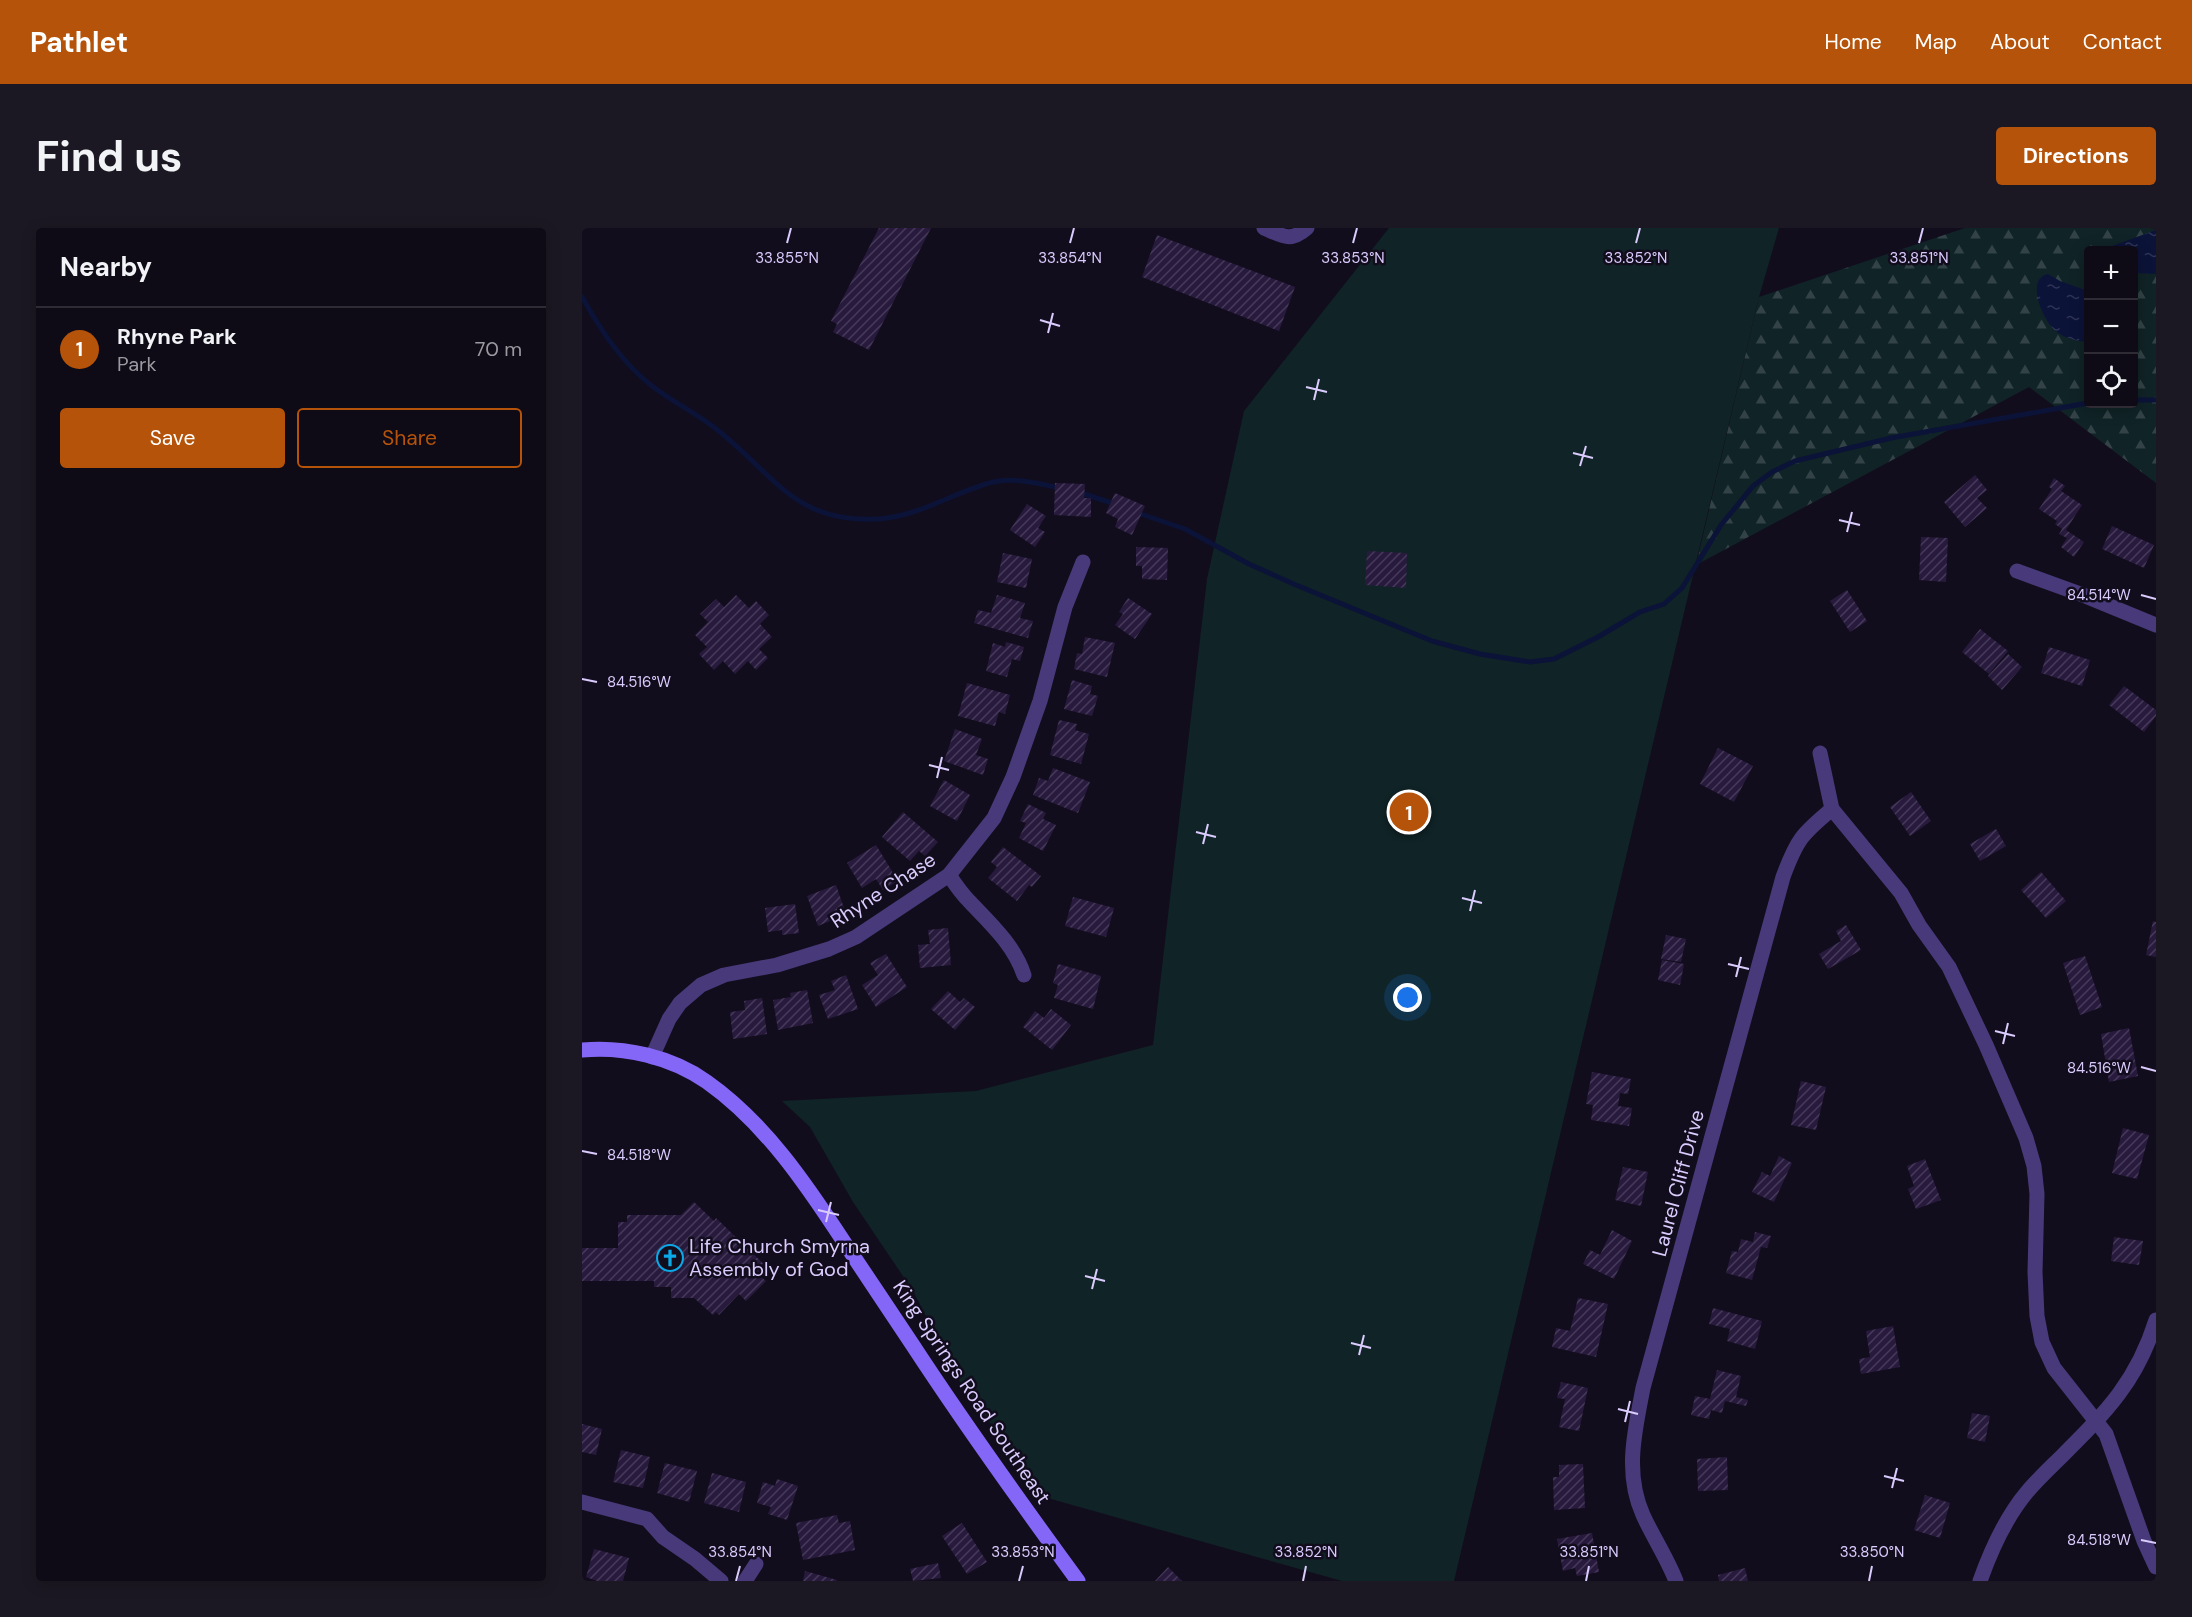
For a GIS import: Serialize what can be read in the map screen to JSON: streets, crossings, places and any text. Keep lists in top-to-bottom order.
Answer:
{
  "streets": {
    "street": ["Rhyne Chase", "Laurel Cliff Drive", "King Springs Road Southeast"]
  },
  "crossings": [
    ["Rhyne Chase", "King Springs Road Southeast"]
  ],
  "places": {
    "church": ["Life Church Smyrna Assembly of God"]
  },
  "page": {
    "header": "Pathlet",
    "nav": [
      "Home",
      "Map",
      "About",
      "Contact"
    ],
    "buttons": [
      "Directions",
      ["Save", "Share"]
    ],
    "title": "Find us",
    "heading": "Nearby",
    "map_buttons": ["+", "−"],
    "list": [
      {
        "mark": "1",
        "name": "Rhyne Park",
        "note": "Park",
        "value": "70 m"
      }
    ],
    "pins": "1"
  },
  "coordinates": [
    "33.855°N",
    "33.854°N",
    "33.853°N",
    "33.852°N",
    "33.851°N",
    "84.514°W",
    "84.516°W",
    "84.518°W",
    "33.850°N"
  ]
}
